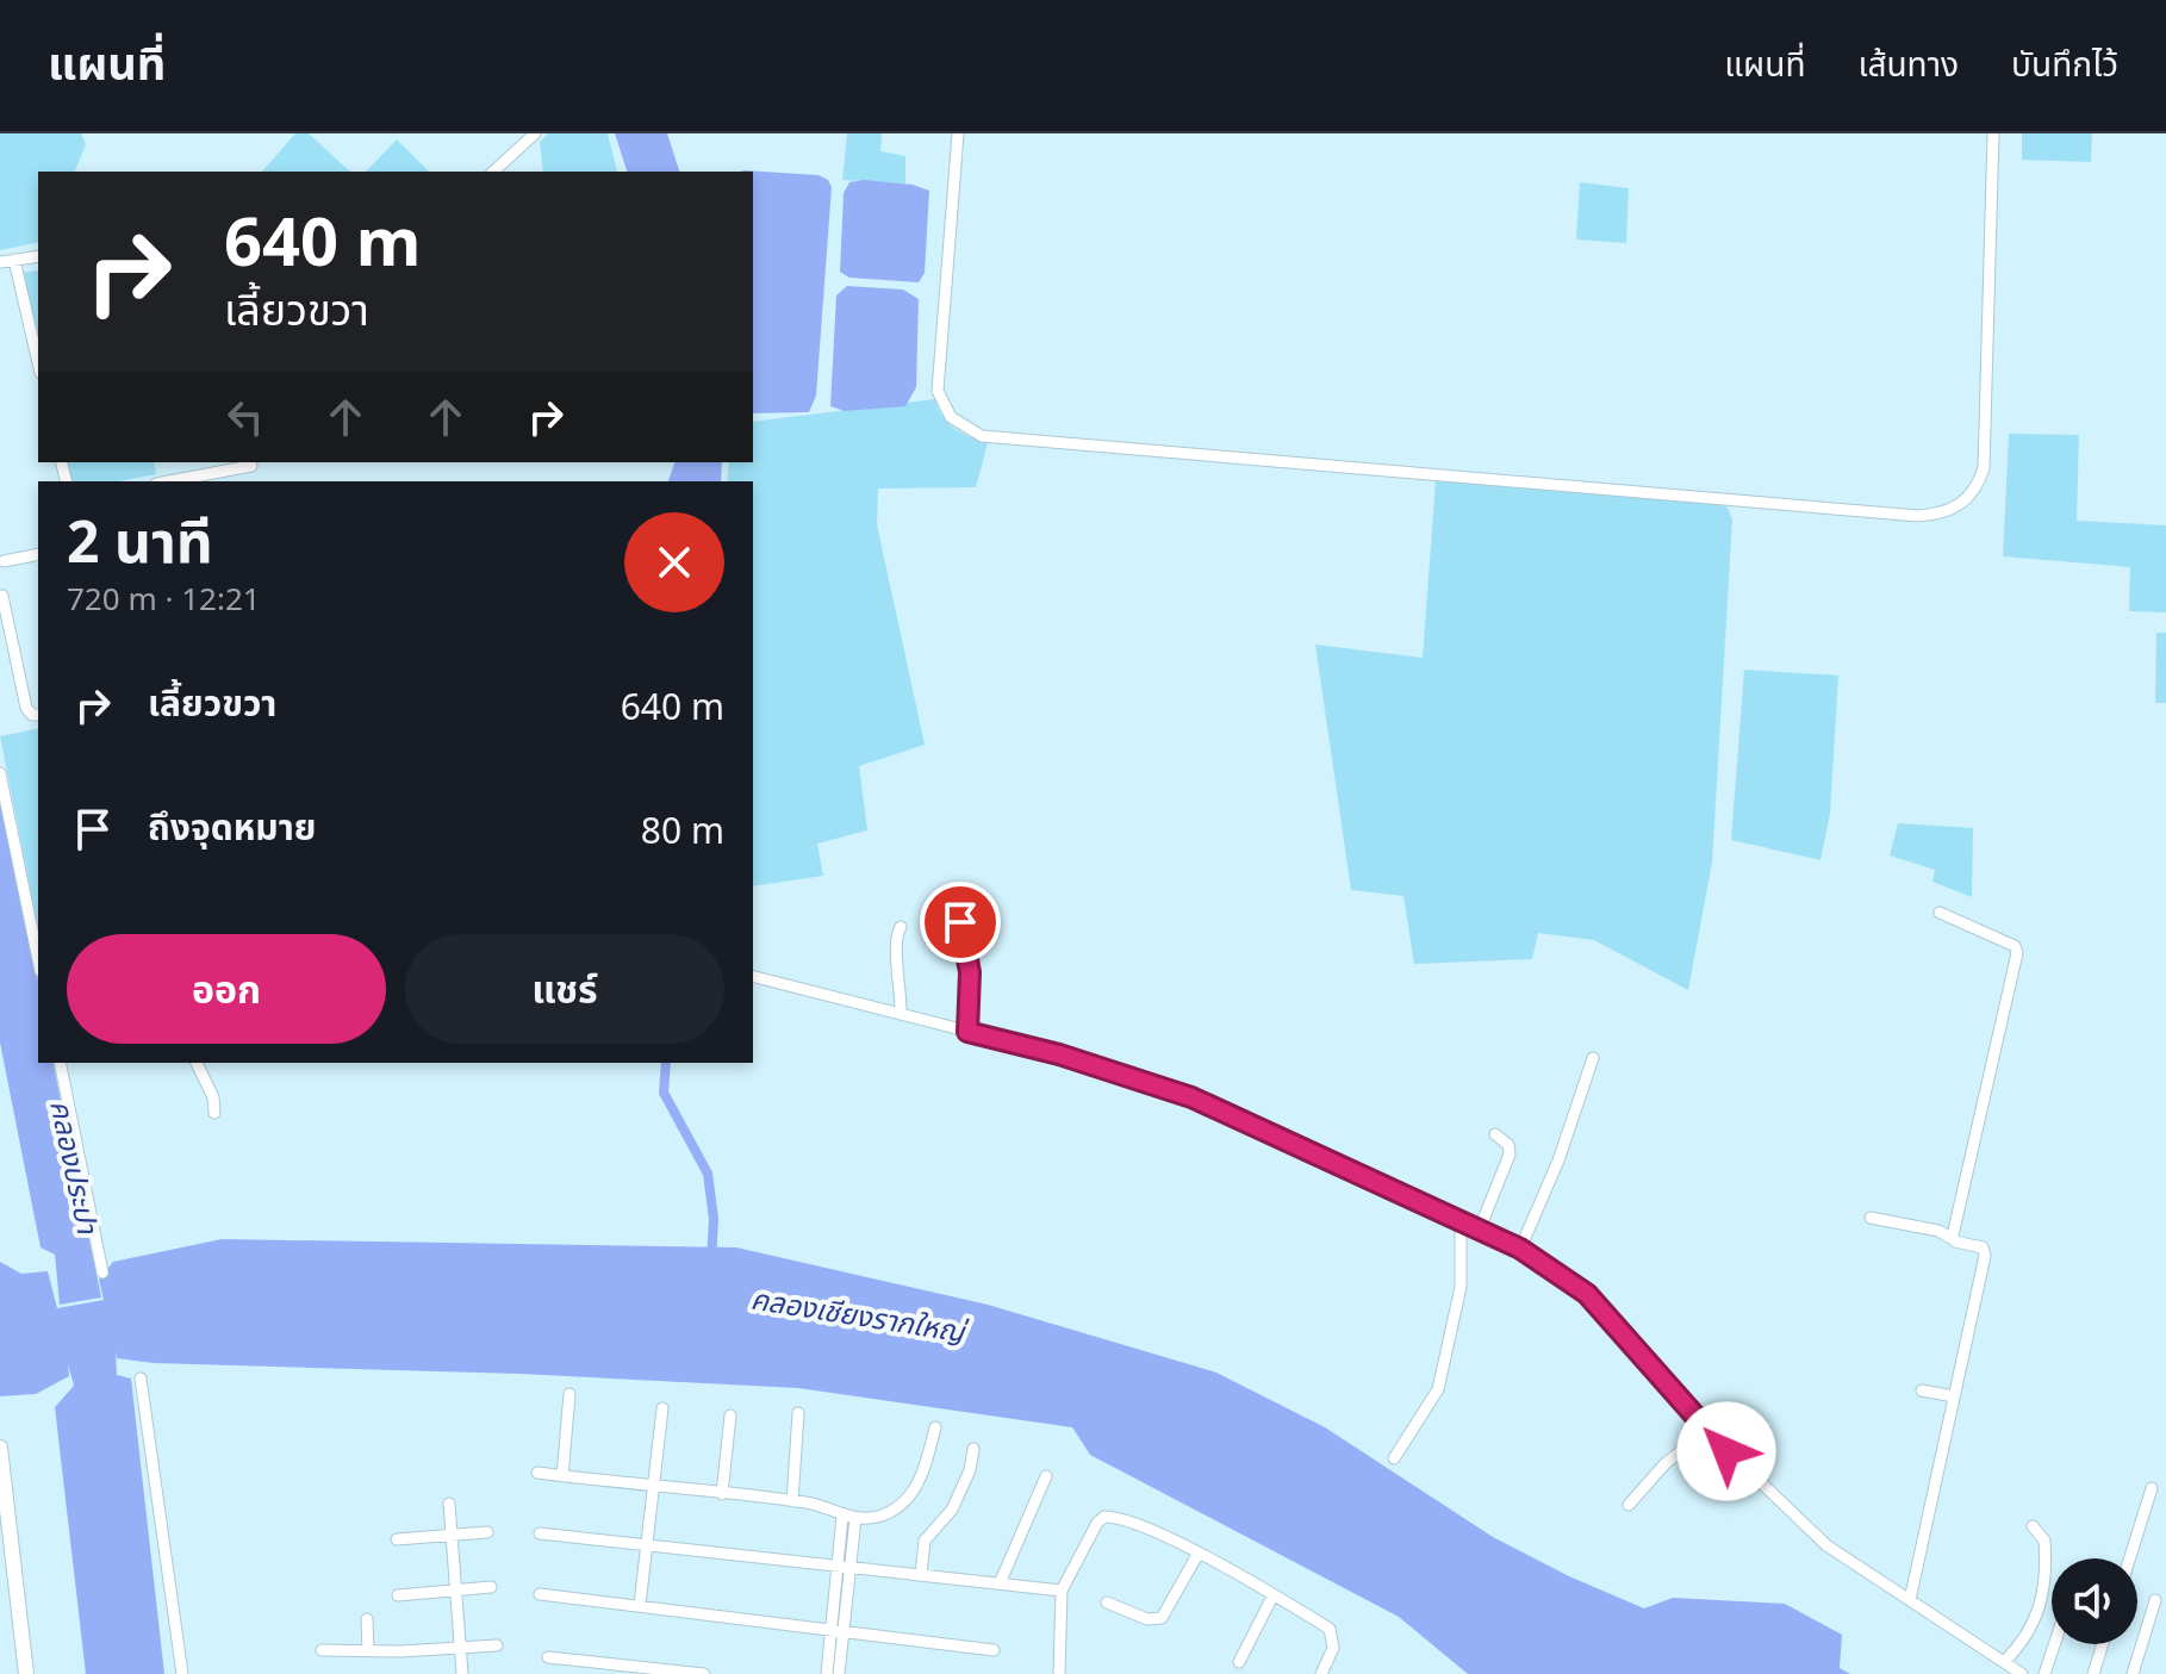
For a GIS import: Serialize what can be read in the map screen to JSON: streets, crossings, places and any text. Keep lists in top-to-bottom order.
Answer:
{
  "water": ["คลองประปา", "คลองเชียงรากใหญ่"],
  "page": {
    "header": "แผนที่",
    "nav": ["แผนที่", "เส้นทาง", "บันทึกไว้"],
    "turn": ["640 m", "เลี้ยวขวา"],
    "heading": ["2 นาที", "720 m · 12:21"],
    "list": [
      {
        "name": "เลี้ยวขวา",
        "value": "640 m"
      },
      {
        "name": "ถึงจุดหมาย",
        "value": "80 m"
      }
    ],
    "buttons": ["ออก", "แชร์"]
  }
}
